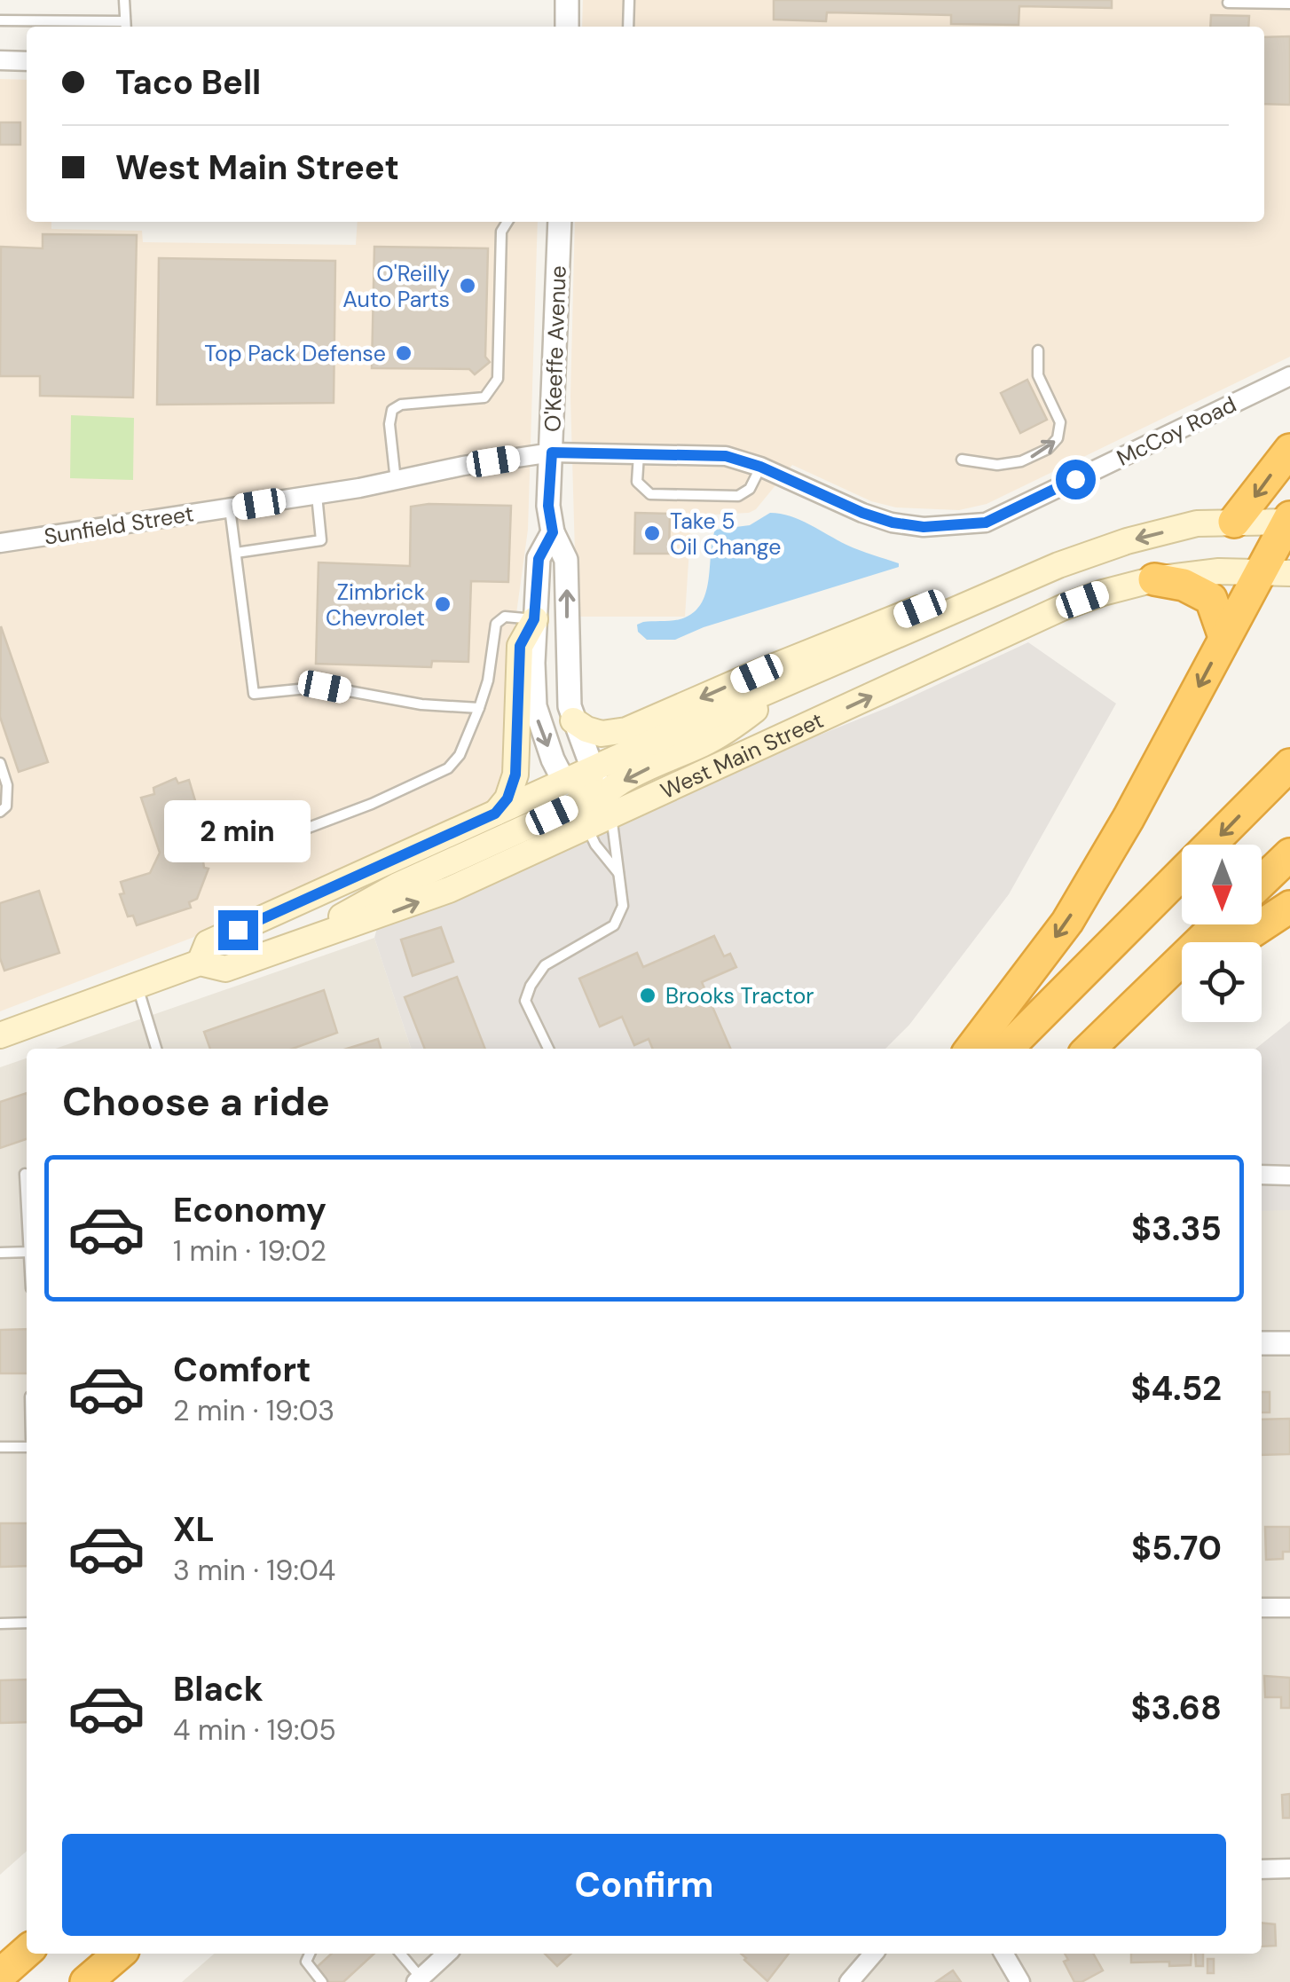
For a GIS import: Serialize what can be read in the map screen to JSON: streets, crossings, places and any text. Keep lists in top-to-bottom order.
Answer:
{
  "streets": {
    "main road": ["West Main Street"],
    "street": ["O'Keeffe Avenue", "McCoy Road", "Sunfield Street"]
  },
  "crossings": [
    ["O'Keeffe Avenue", "McCoy Road"],
    ["O'Keeffe Avenue", "Sunfield Street"],
    ["O'Keeffe Avenue", "West Main Street"],
    ["McCoy Road", "Sunfield Street"]
  ],
  "places": [
    "O'Reilly Auto Parts",
    "Top Pack Defense",
    "Take 5 Oil Change",
    "Zimbrick Chevrolet",
    "Brooks Tractor"
  ],
  "north": "bottom",
  "page": {
    "banner": ["Taco Bell", "West Main Street"],
    "bubble": "2 min",
    "heading": "Choose a ride",
    "list": [
      {
        "name": "Economy",
        "note": "1 min · 19:02",
        "value": "$3.35"
      },
      {
        "name": "Comfort",
        "note": "2 min · 19:03",
        "value": "$4.52"
      },
      {
        "name": "XL",
        "note": "3 min · 19:04",
        "value": "$5.70"
      },
      {
        "name": "Black",
        "note": "4 min · 19:05",
        "value": "$3.68"
      }
    ],
    "buttons": "Confirm"
  }
}
